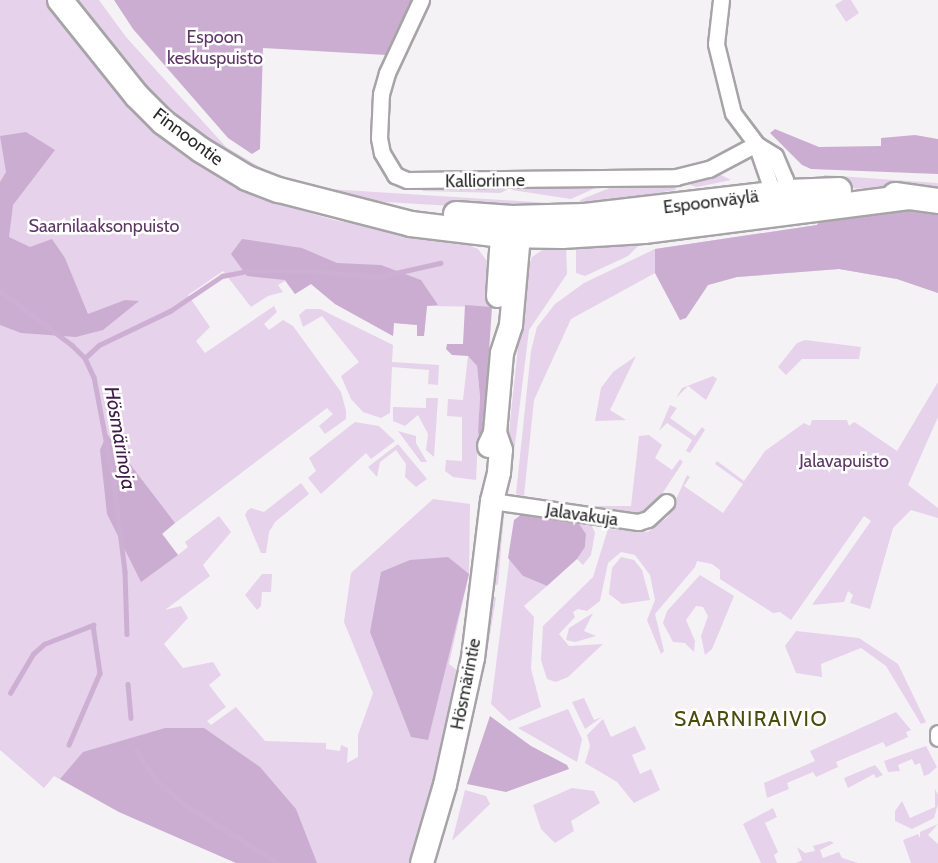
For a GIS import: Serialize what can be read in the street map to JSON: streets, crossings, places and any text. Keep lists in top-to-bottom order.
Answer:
{
  "streets": {
    "main road": ["Finnoontie", "Espoonväylä"],
    "street": ["Kalliorinne", "Jalavakuja", "Hösmärintie"]
  },
  "crossings": [
    ["Finnoontie", "Espoonväylä"],
    ["Finnoontie", "Hösmärintie"],
    ["Espoonväylä", "Hösmärintie"],
    ["Jalavakuja", "Hösmärintie"]
  ],
  "districts": ["SAARNIRAIVIO"],
  "water": ["Hösmärinoja"],
  "parks": ["Espoon keskuspuisto", "Saarnilaaksonpuisto", "Jalavapuisto"]
}
